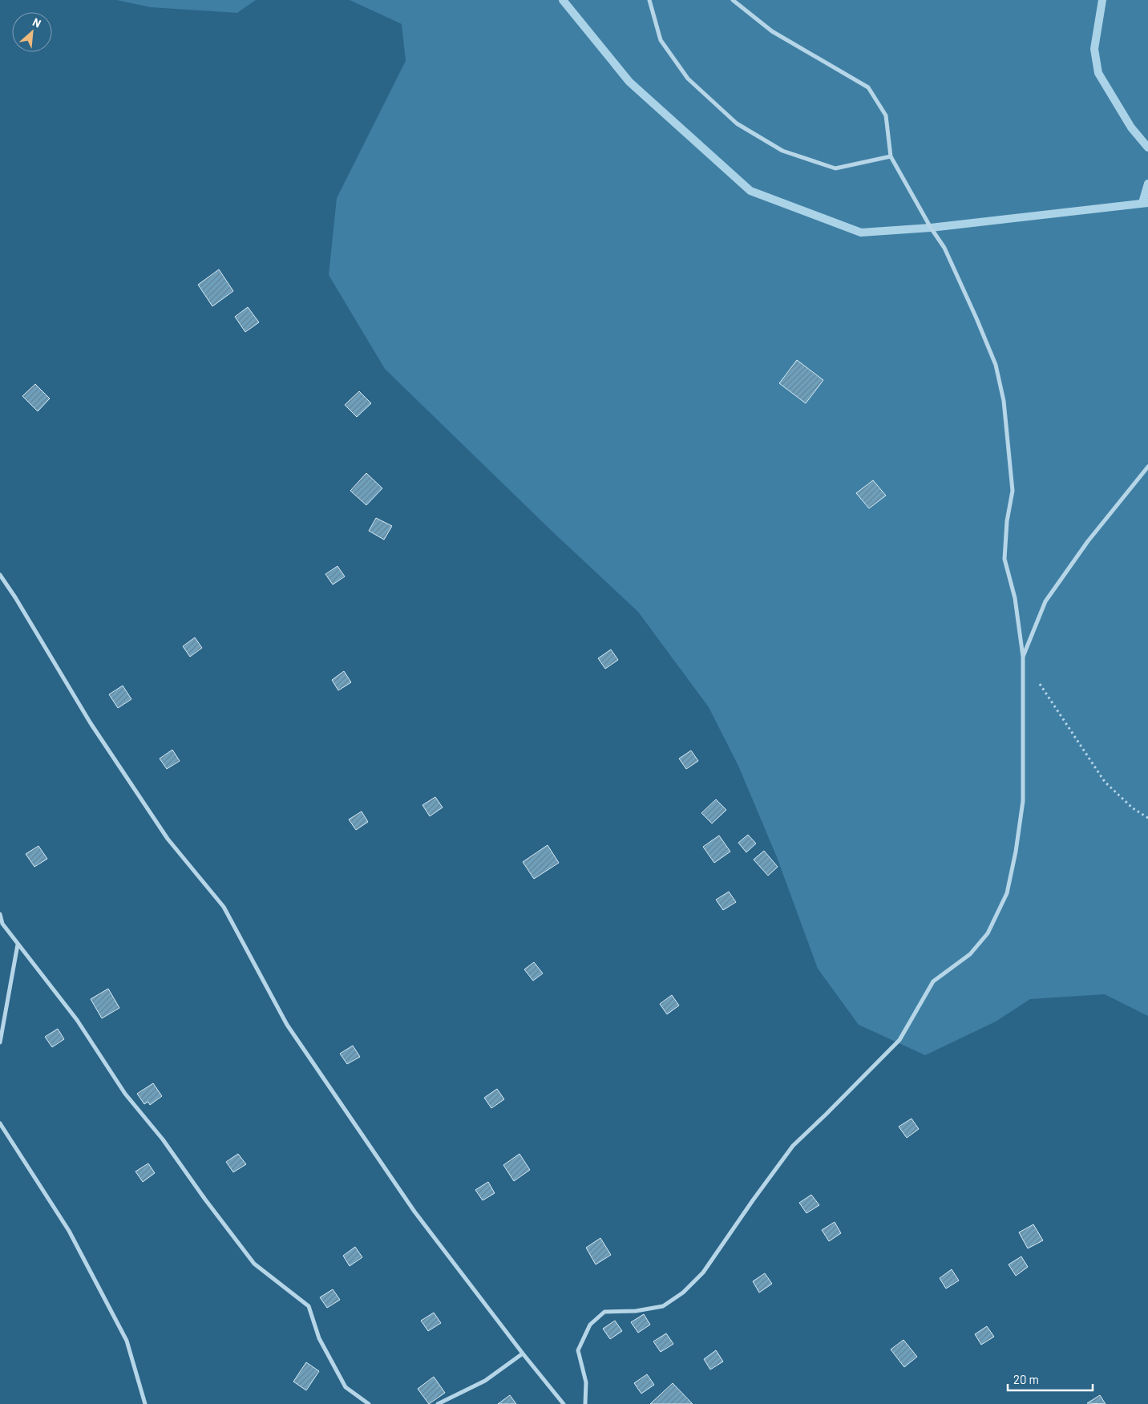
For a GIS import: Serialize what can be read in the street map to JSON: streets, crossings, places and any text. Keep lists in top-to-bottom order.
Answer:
{
  "scale_bar": "20 m",
  "north": "top right"
}
